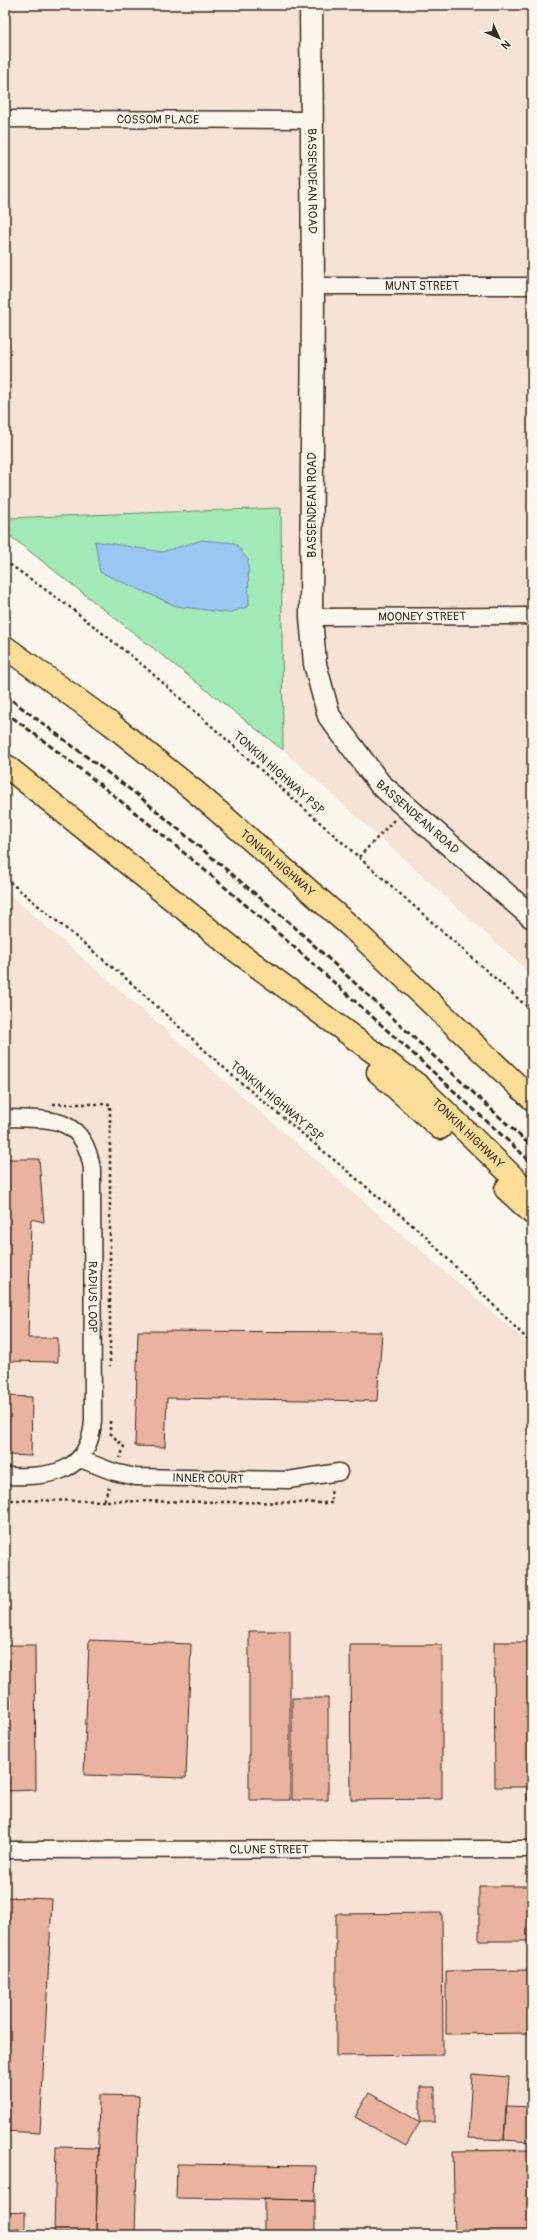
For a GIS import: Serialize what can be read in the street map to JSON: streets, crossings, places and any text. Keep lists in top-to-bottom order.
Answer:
{
  "streets": {
    "highway": ["TONKIN HIGHWAY"],
    "street": [
      "COSSOM PLACE",
      "BASSENDEAN ROAD",
      "MUNT STREET",
      "MOONEY STREET",
      "RADIUS LOOP",
      "INNER COURT",
      "CLUNE STREET"
    ],
    "path": ["TONKIN HIGHWAY PSP"]
  },
  "crossings": [
    ["COSSOM PLACE", "BASSENDEAN ROAD"],
    ["BASSENDEAN ROAD", "MUNT STREET"],
    ["BASSENDEAN ROAD", "MOONEY STREET"],
    ["RADIUS LOOP", "INNER COURT"]
  ],
  "north": "bottom right"
}
